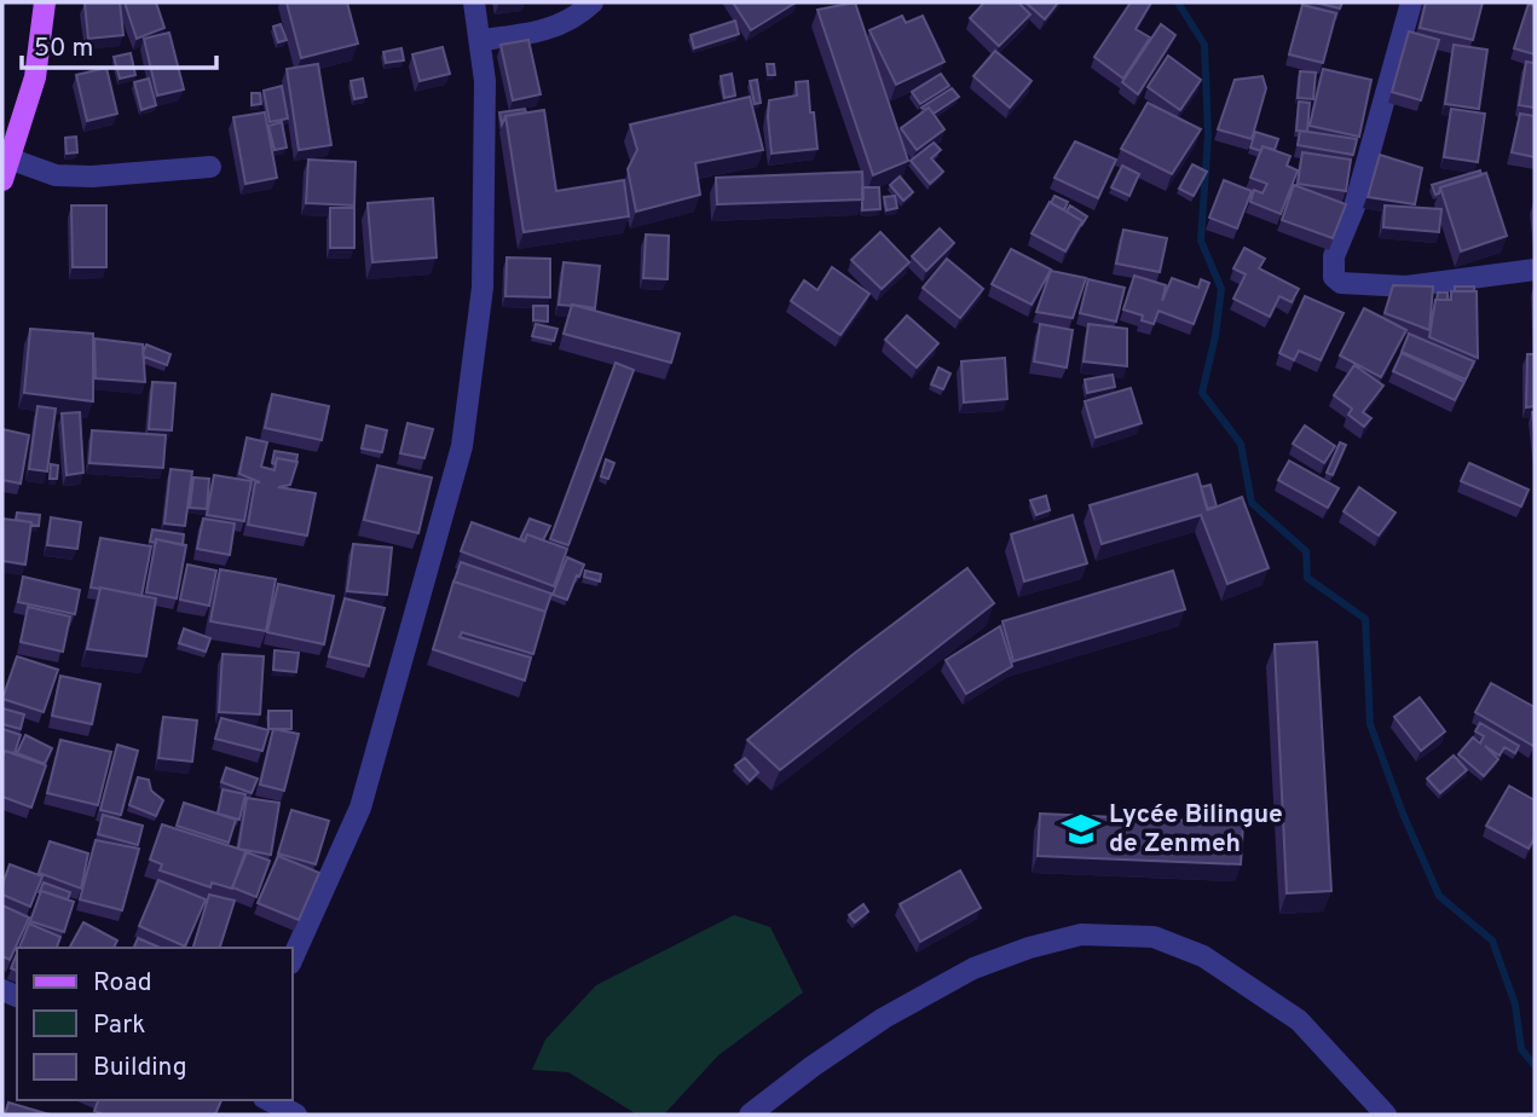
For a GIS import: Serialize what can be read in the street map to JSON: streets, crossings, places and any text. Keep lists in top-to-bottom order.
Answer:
{
  "places": {
    "school or university": ["Lycée Bilingue de Zenmeh"]
  },
  "legend": ["Road", "Park", "Building"],
  "scale_bar": "50 m"
}
